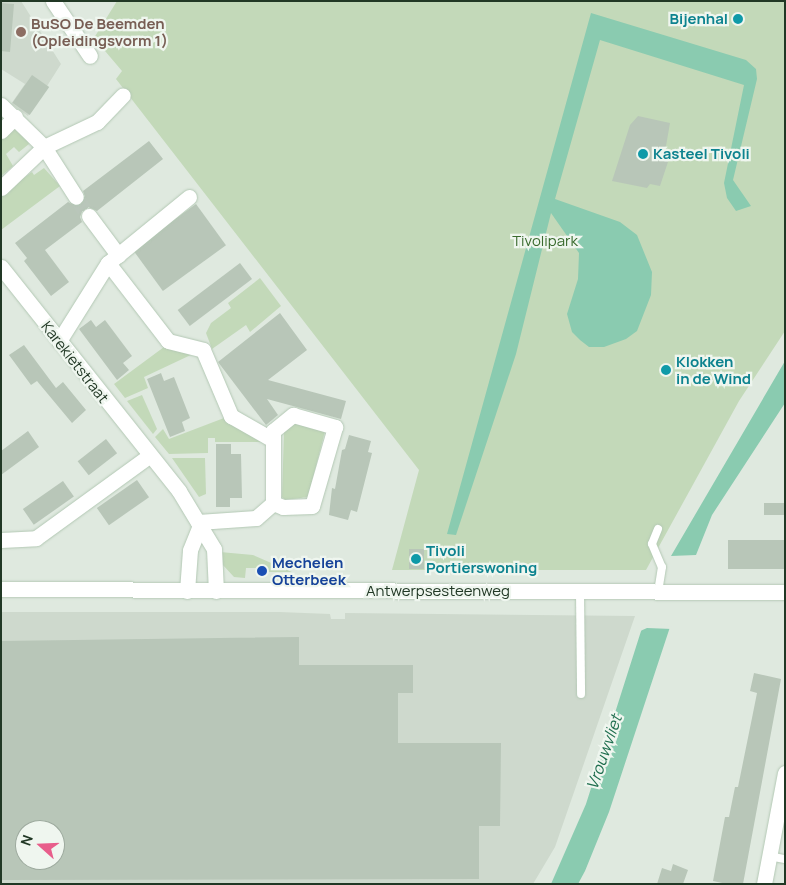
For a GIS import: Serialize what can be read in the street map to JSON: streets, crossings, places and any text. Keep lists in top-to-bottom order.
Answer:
{
  "streets": {
    "street": ["Karekietstraat", "Antwerpsesteenweg"]
  },
  "crossings": [
    ["Karekietstraat", "Antwerpsesteenweg"]
  ],
  "water": ["Vrouwvliet"],
  "parks": ["Tivolipark"],
  "places": [
    "Bijenhal",
    "BuSO De Beemden (Opleidingsvorm 1)",
    "Kasteel Tivoli",
    "Klokken in de Wind",
    "Tivoli Portierswoning",
    "Mechelen Otterbeek"
  ],
  "north": "left"
}
